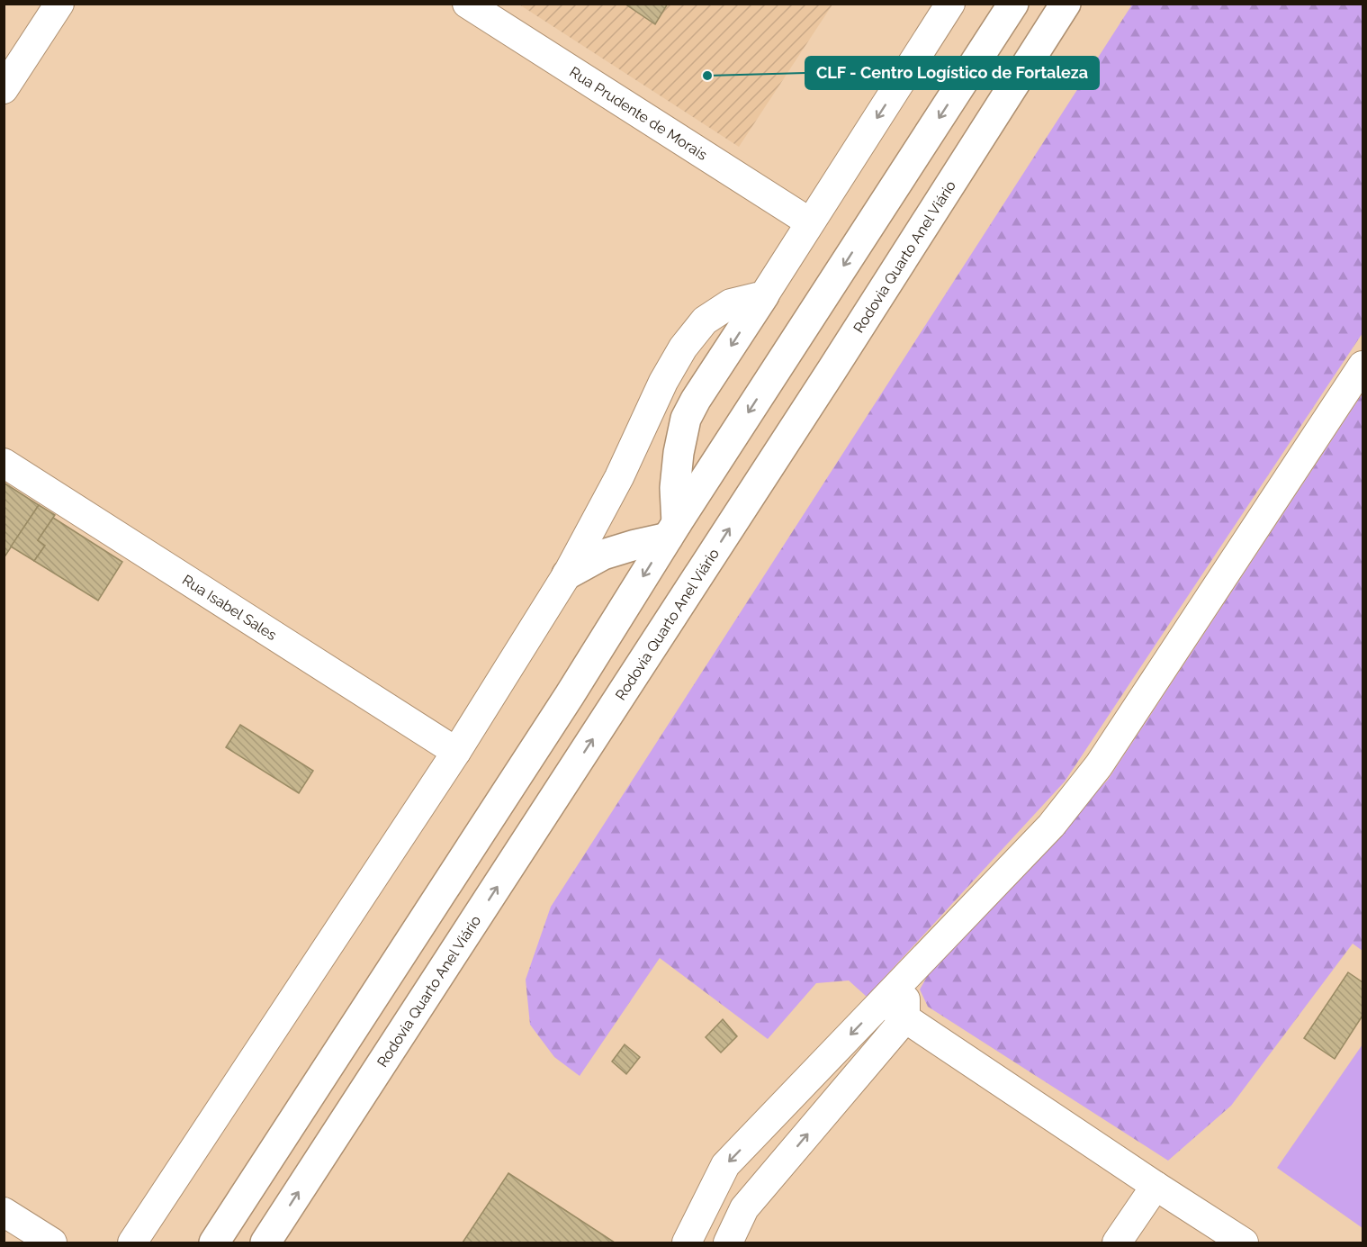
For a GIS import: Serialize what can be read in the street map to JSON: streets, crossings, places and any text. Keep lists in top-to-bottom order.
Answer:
{
  "streets": {
    "highway": ["Rodovia Quarto Anel Viário"],
    "street": ["Rua Prudente de Morais", "Rua Isabel Sales"]
  },
  "places": ["CLF - Centro Logístico de Fortaleza"]
}
